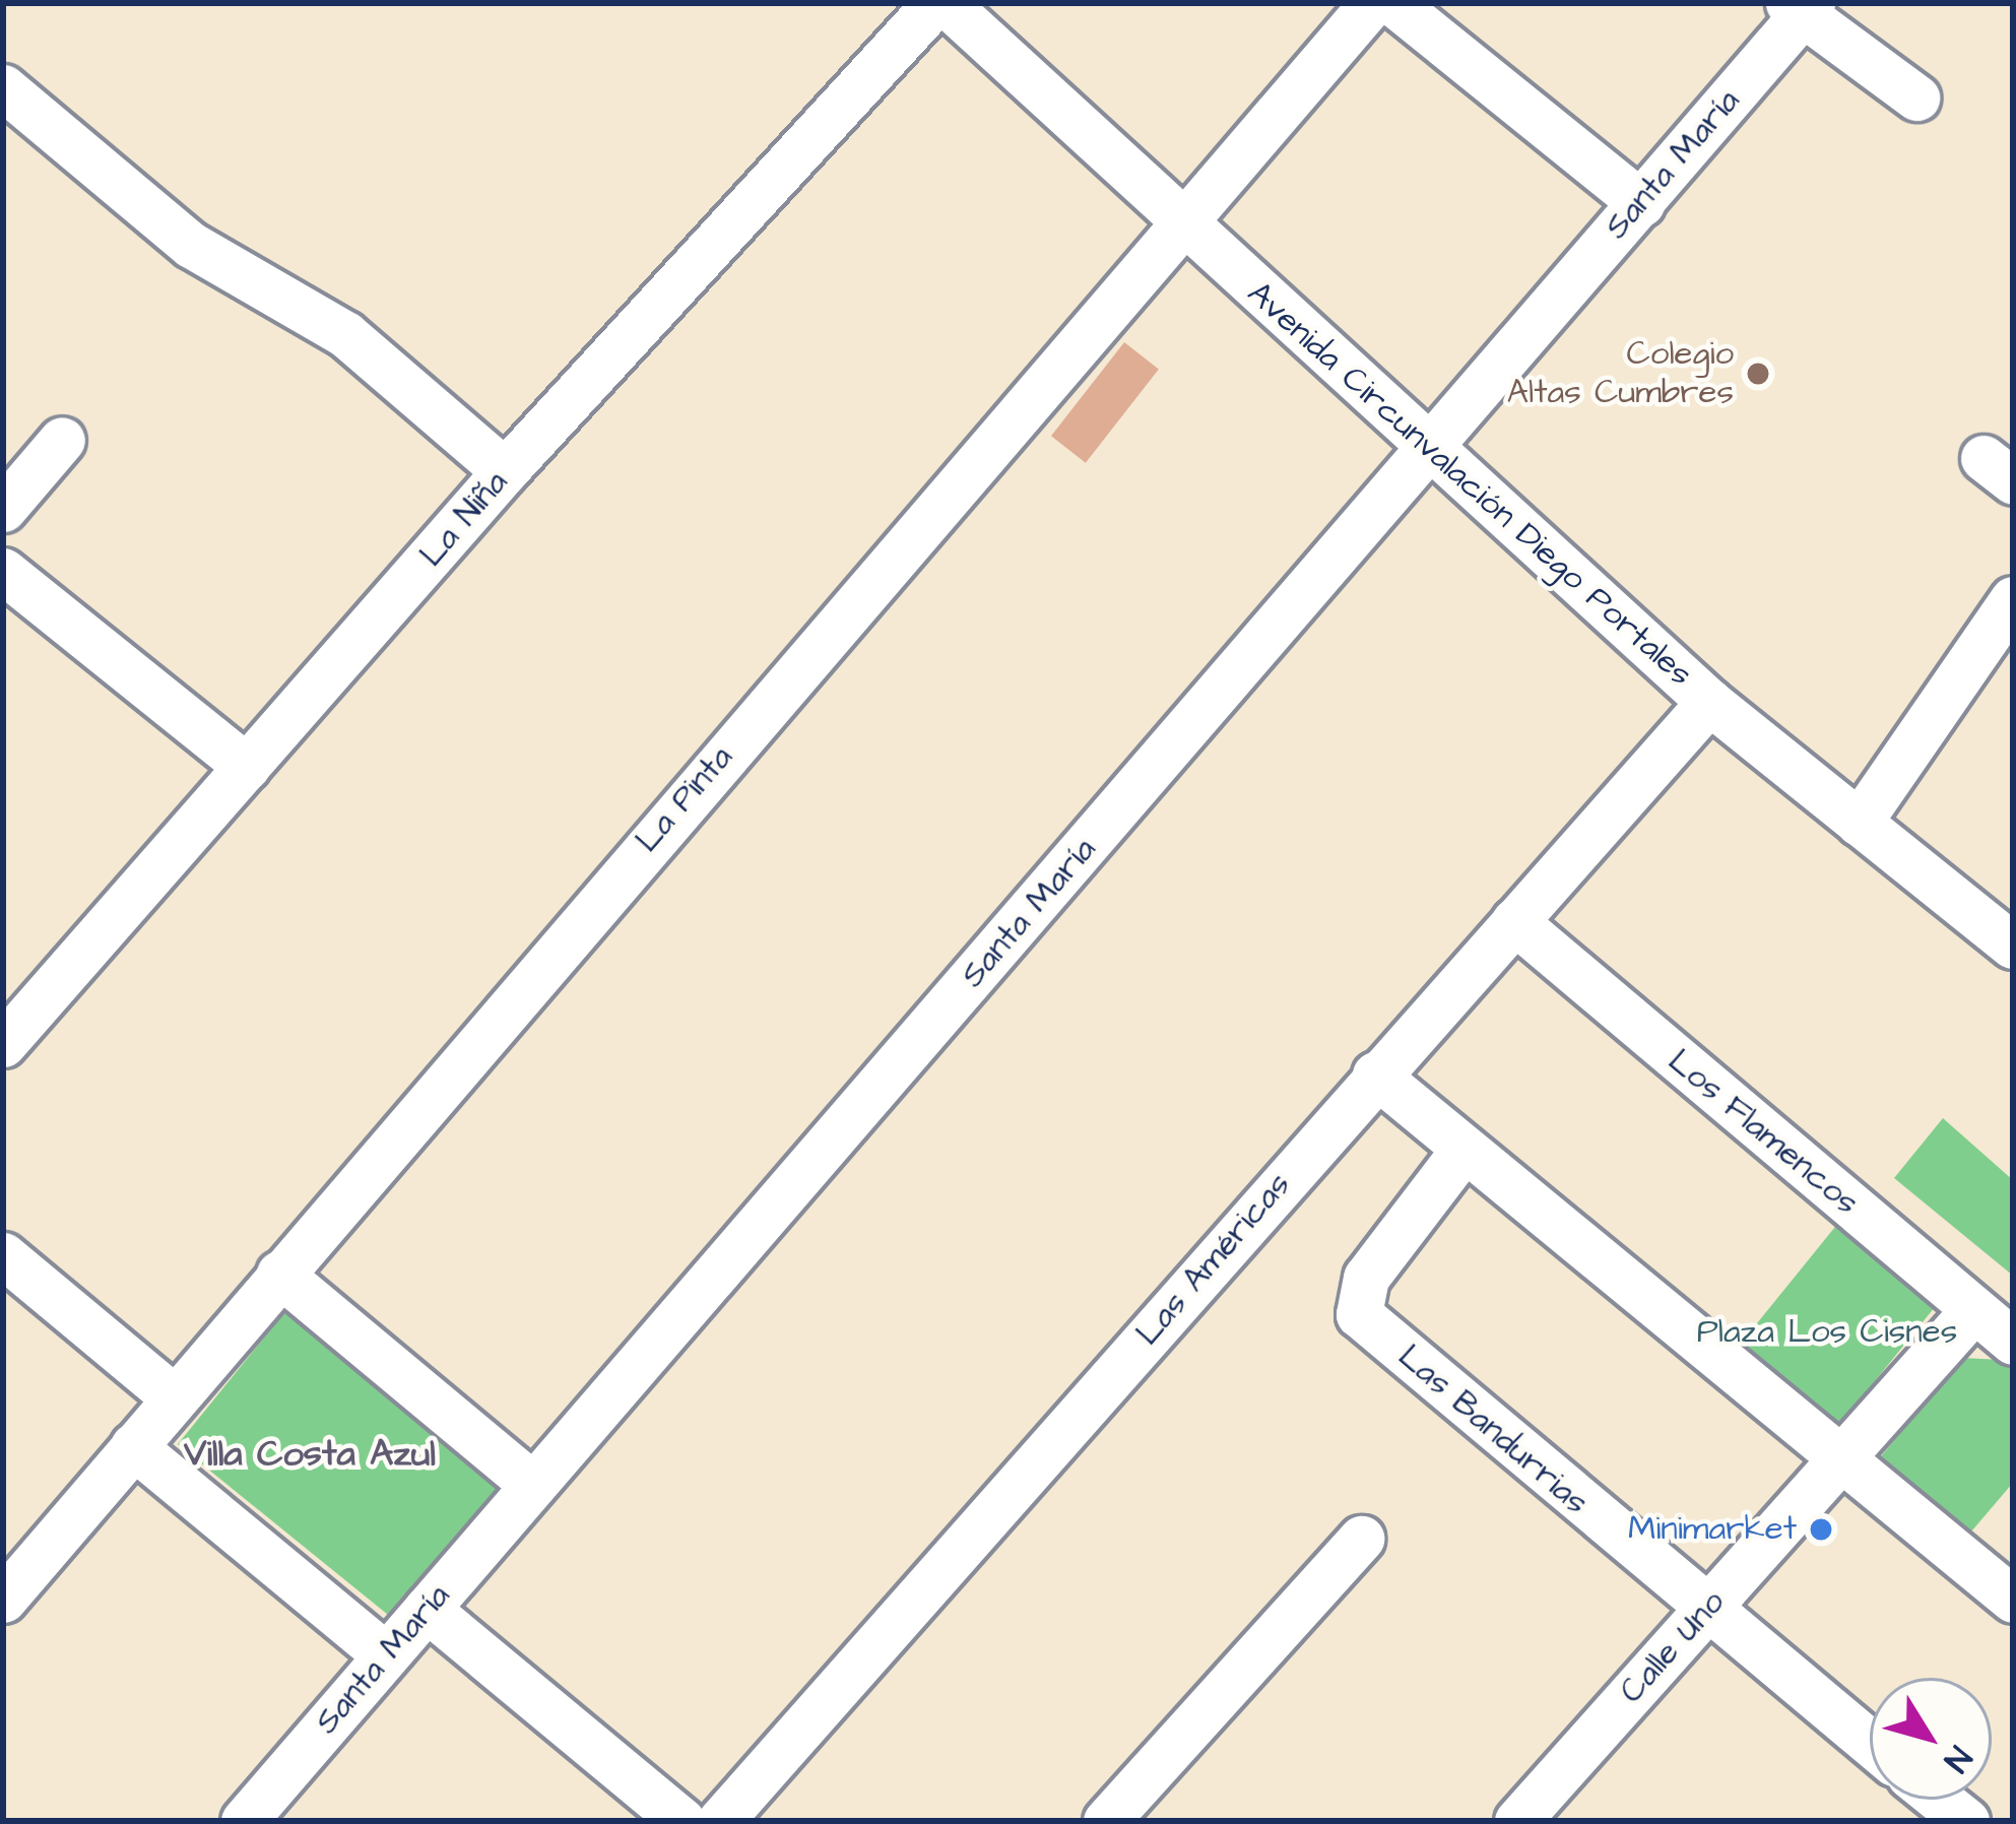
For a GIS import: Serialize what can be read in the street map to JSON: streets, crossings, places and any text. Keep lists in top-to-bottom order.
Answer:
{
  "streets": {
    "street": [
      "Santa María",
      "Avenida Circunvalación Diego Portales",
      "La Niña",
      "La Pinta",
      "Los Flamencos",
      "Las Américas",
      "Las Bandurrias",
      "Calle Uno"
    ]
  },
  "crossings": [
    ["Santa María", "Avenida Circunvalación Diego Portales"],
    ["Avenida Circunvalación Diego Portales", "La Pinta"],
    ["Avenida Circunvalación Diego Portales", "Las Américas"],
    ["Los Flamencos", "Las Américas"],
    ["Los Flamencos", "Calle Uno"],
    ["Las Bandurrias", "Calle Uno"]
  ],
  "districts": ["Villa Costa Azul"],
  "parks": ["Plaza Los Cisnes"],
  "places": ["Colegio Altas Cumbres", "Minimarket"],
  "north": "bottom right"
}
